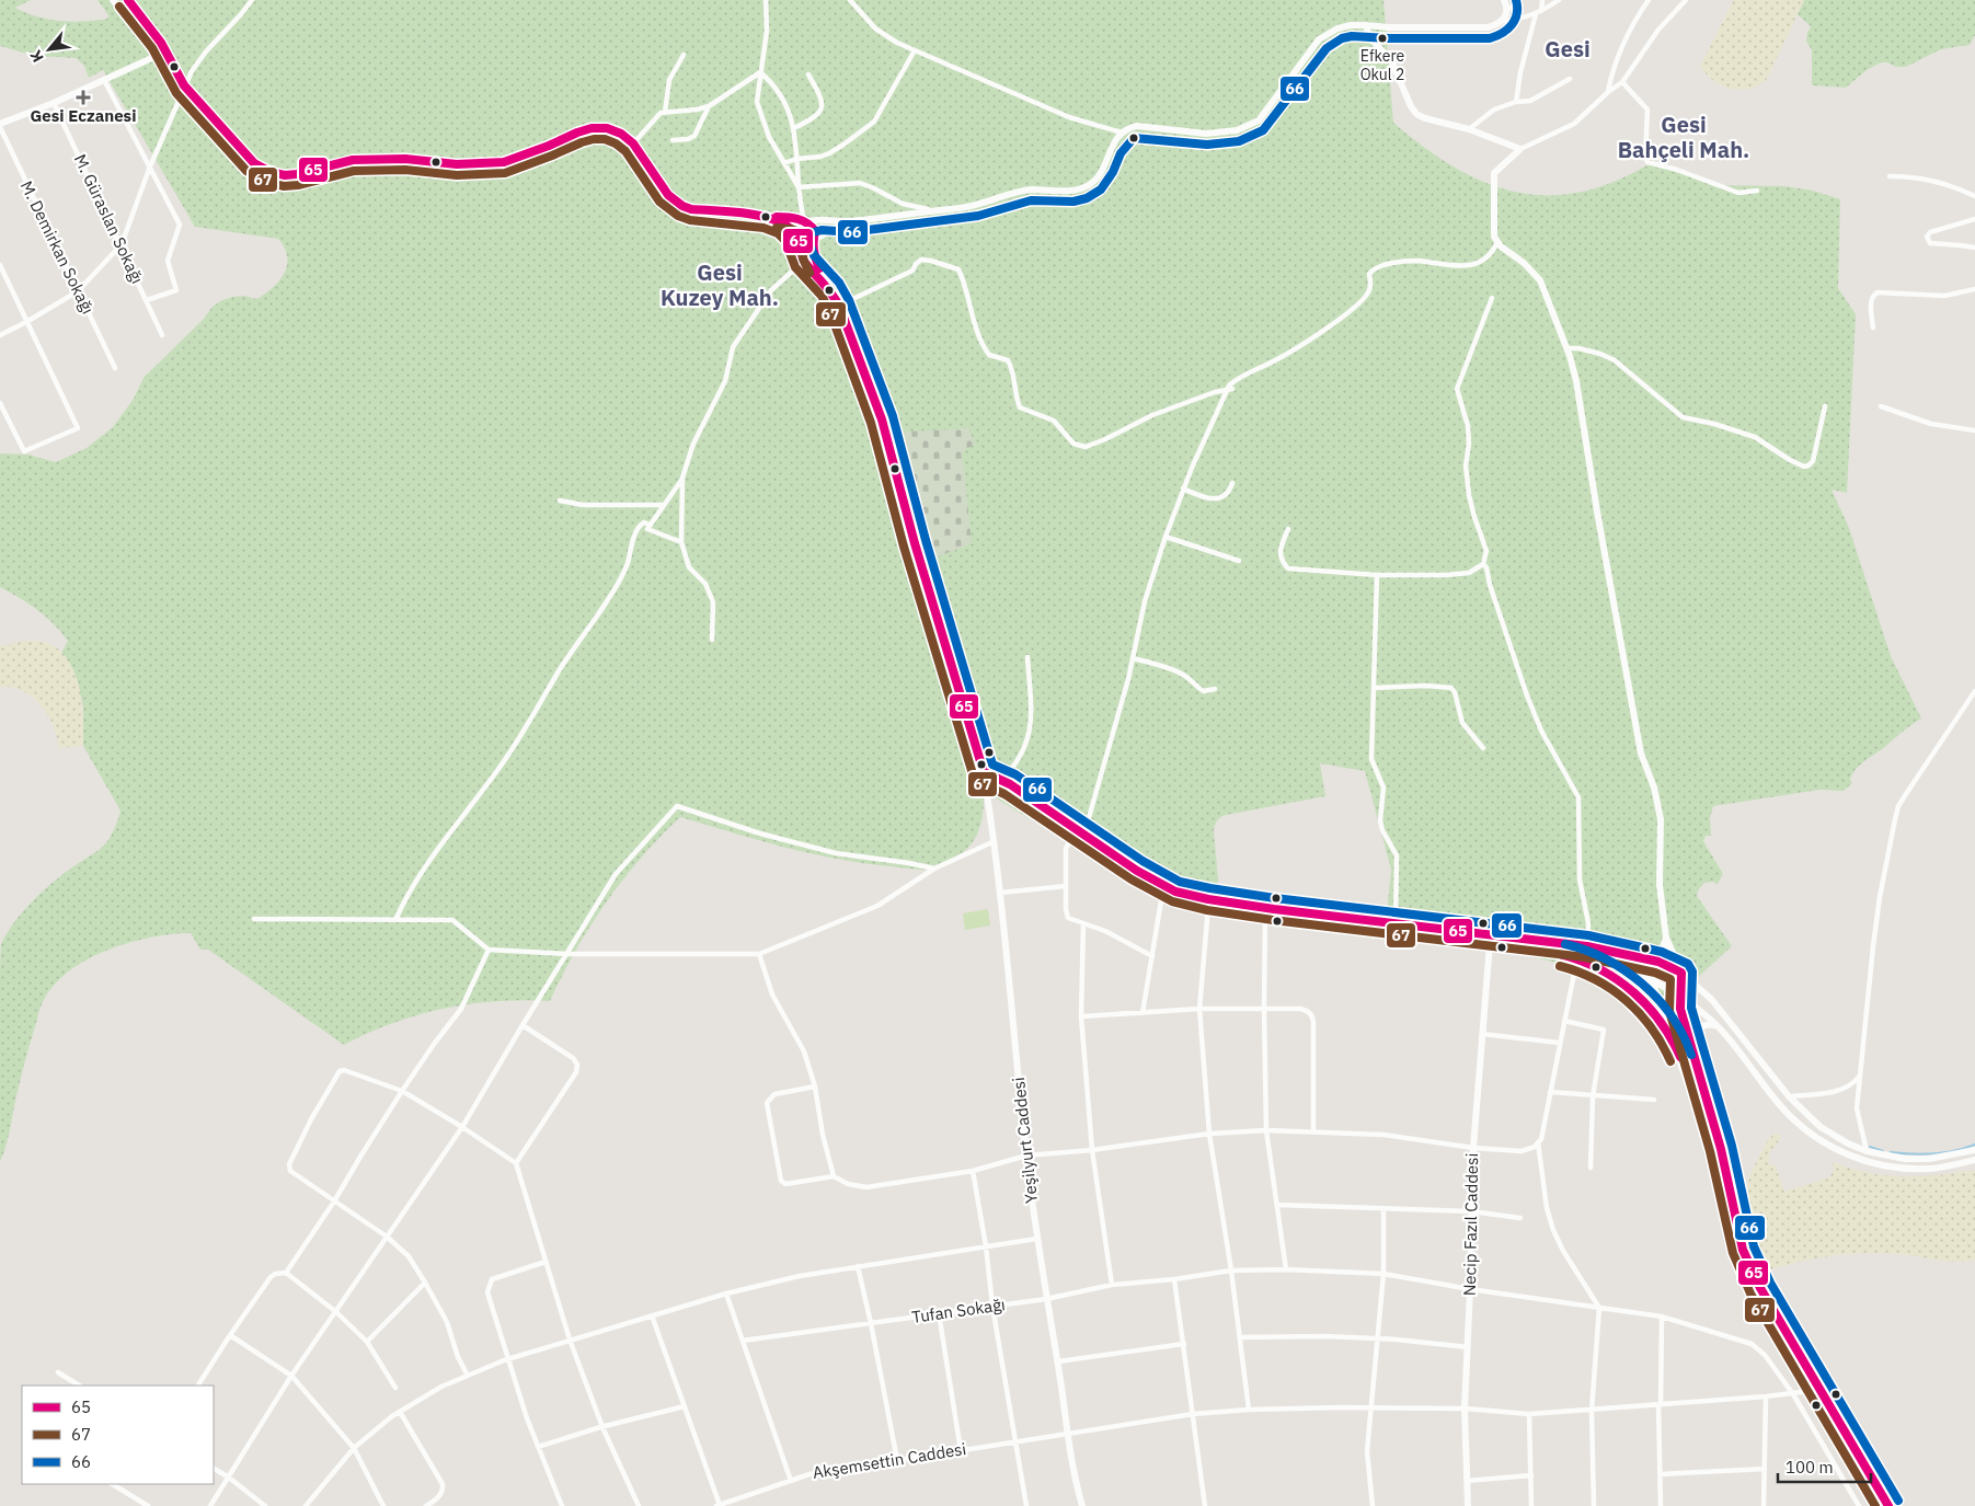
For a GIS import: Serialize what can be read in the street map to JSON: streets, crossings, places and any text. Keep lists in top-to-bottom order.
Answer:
{
  "streets": {
    "street": [
      "M. Güraslan Sokağı",
      "M. Demirkan Sokağı",
      "Yeşilyurt Caddesi",
      "Necip Fazıl Caddesi",
      "Tufan Sokağı",
      "Akşemsettin Caddesi"
    ]
  },
  "crossings": [
    ["Yeşilyurt Caddesi", "Tufan Sokağı"],
    ["Yeşilyurt Caddesi", "Akşemsettin Caddesi"],
    ["Necip Fazıl Caddesi", "Tufan Sokağı"],
    ["Necip Fazıl Caddesi", "Akşemsettin Caddesi"],
    ["Tufan Sokağı", "Akşemsettin Caddesi"]
  ],
  "districts": ["Gesi", "Gesi Bahçeli Mah.", "Gesi Kuzey Mah."],
  "places": {
    "other": ["Efkere Okul 2"],
    "health": ["Gesi Eczanesi"]
  },
  "lines": ["transit line 65", "transit line 66", "transit line 67"],
  "legend": ["65", "67", "66"],
  "scale_bar": "100 m",
  "north": "bottom left"
}
